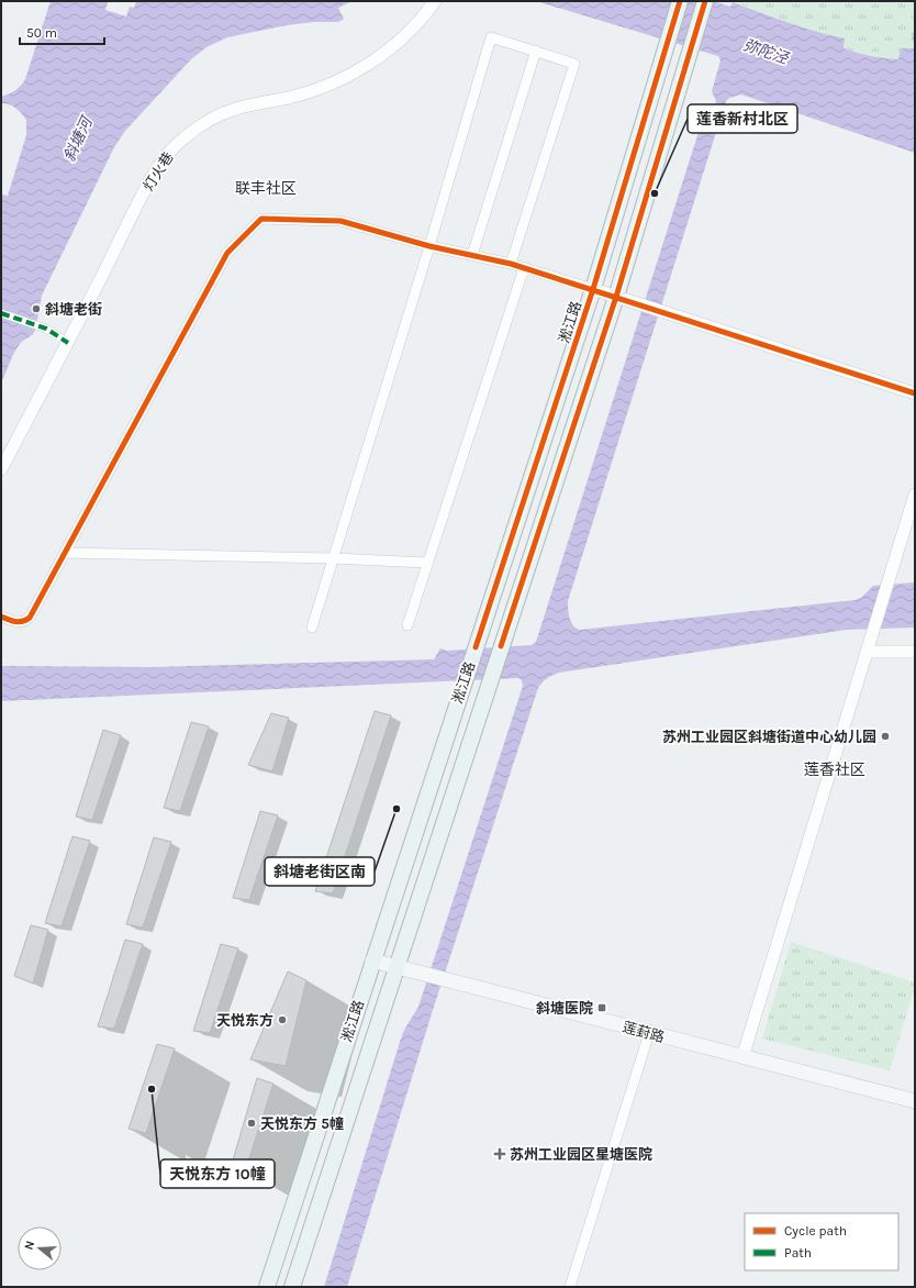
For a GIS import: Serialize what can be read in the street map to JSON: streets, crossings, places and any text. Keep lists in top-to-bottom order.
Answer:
{
  "streets": {
    "main road": ["淞江路", "莲葑路"],
    "street": ["灯火巷"]
  },
  "crossings": [
    ["淞江路", "莲葑路"]
  ],
  "districts": ["联丰社区", "莲香社区"],
  "water": ["弥陀泾", "斜塘河"],
  "places": {
    "other": [
      "莲香新村北区",
      "斜塘老街",
      "苏州工业园区斜塘街道中心幼儿园",
      "斜塘老街区南",
      "天悦东方",
      "天悦东方 10幢",
      "天悦东方 5幢"
    ],
    "transit": ["斜塘医院"],
    "health": ["苏州工业园区星塘医院"]
  },
  "legend": ["Cycle path", "Path"],
  "scale_bar": "50 m",
  "north": "left"
}
